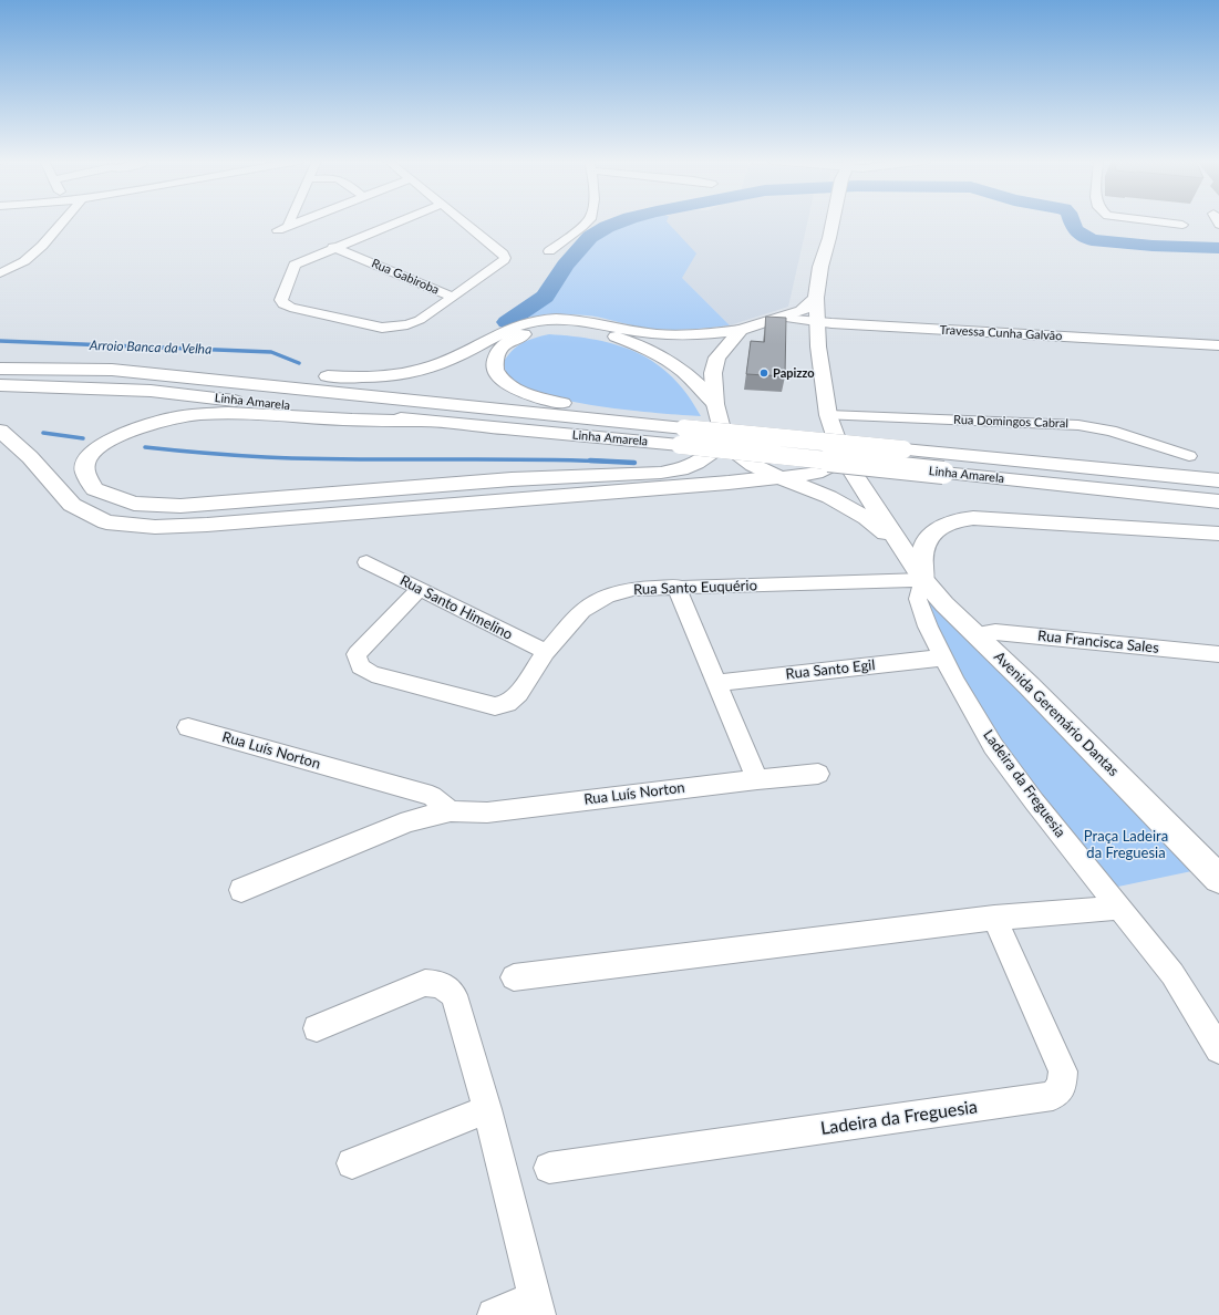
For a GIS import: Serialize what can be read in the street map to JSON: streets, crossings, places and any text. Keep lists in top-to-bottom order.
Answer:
{
  "streets": {
    "main road": ["Linha Amarela", "Avenida Geremário Dantas"],
    "street": [
      "Rua Gabiroba",
      "Travessa Cunha Galvão",
      "Rua Domingos Cabral",
      "Rua Santo Euquério",
      "Rua Santo Himelino",
      "Rua Francisca Sales",
      "Rua Santo Egil",
      "Rua Luís Norton",
      "Ladeira da Freguesia"
    ]
  },
  "crossings": [
    ["Travessa Cunha Galvão", "Avenida Geremário Dantas"],
    ["Rua Domingos Cabral", "Avenida Geremário Dantas"],
    ["Rua Santo Euquério", "Rua Santo Himelino"],
    ["Rua Santo Euquério", "Avenida Geremário Dantas"],
    ["Rua Santo Euquério", "Ladeira da Freguesia"],
    ["Rua Francisca Sales", "Avenida Geremário Dantas"],
    ["Rua Santo Egil", "Ladeira da Freguesia"],
    ["Avenida Geremário Dantas", "Ladeira da Freguesia"]
  ],
  "water": ["Arroio Banca da Velha"],
  "parks": ["Praça Ladeira da Freguesia"],
  "places": ["Papizzo"]
}
